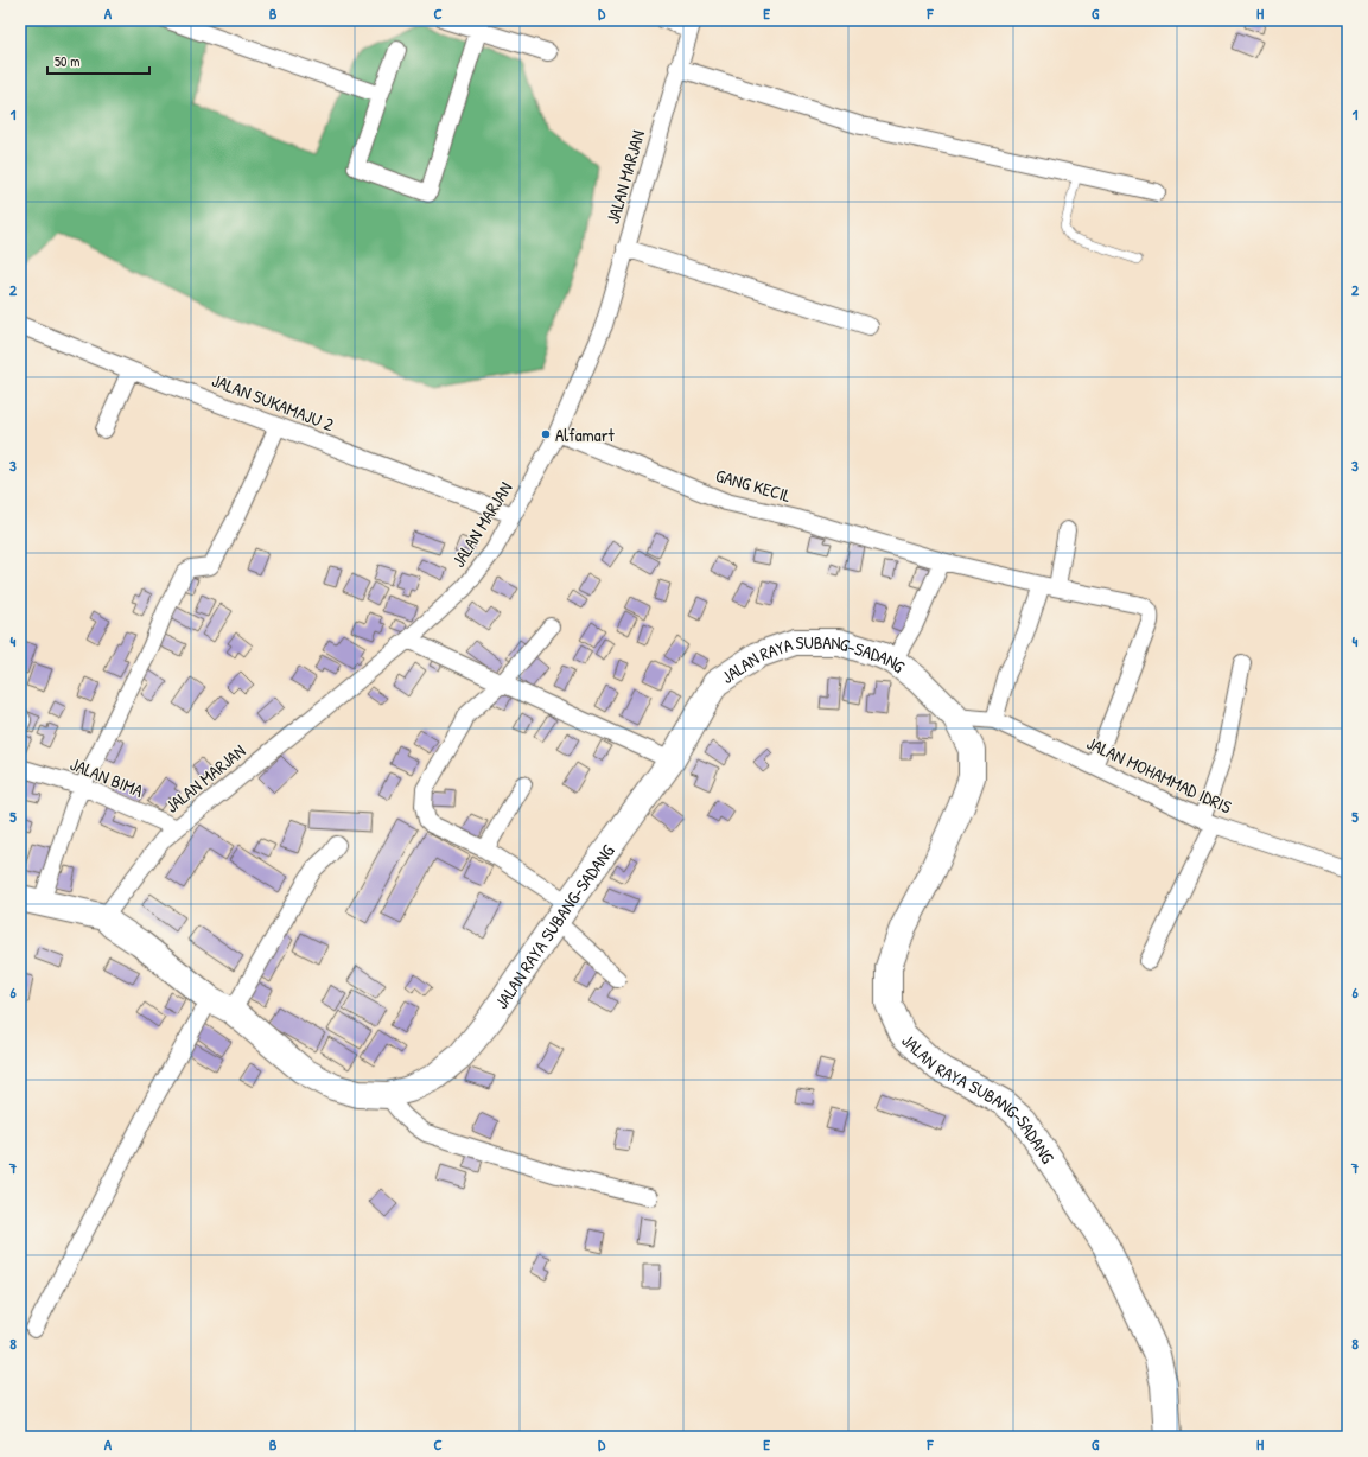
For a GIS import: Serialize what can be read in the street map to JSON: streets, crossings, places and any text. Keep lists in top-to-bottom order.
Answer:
{
  "streets": {
    "main road": ["JALAN RAYA SUBANG-SADANG"],
    "street": [
      "JALAN MARJAN",
      "JALAN SUKAMAJU 2",
      "GANG KECIL",
      "JALAN MOHAMMAD IDRIS",
      "JALAN BIMA"
    ]
  },
  "crossings": [
    ["JALAN MARJAN", "JALAN SUKAMAJU 2"],
    ["JALAN MARJAN", "GANG KECIL"],
    ["JALAN MARJAN", "JALAN RAYA SUBANG-SADANG"],
    ["JALAN MARJAN", "JALAN BIMA"],
    ["GANG KECIL", "JALAN MOHAMMAD IDRIS"],
    ["JALAN RAYA SUBANG-SADANG", "JALAN MOHAMMAD IDRIS"]
  ],
  "places": ["Alfamart"],
  "scale_bar": "50 m",
  "grid": {
    "columns": [
      "A",
      "B",
      "C",
      "D",
      "E",
      "F",
      "G",
      "H"
    ],
    "rows": [
      "1",
      "2",
      "3",
      "4",
      "5",
      "6",
      "7",
      "8"
    ]
  }
}
